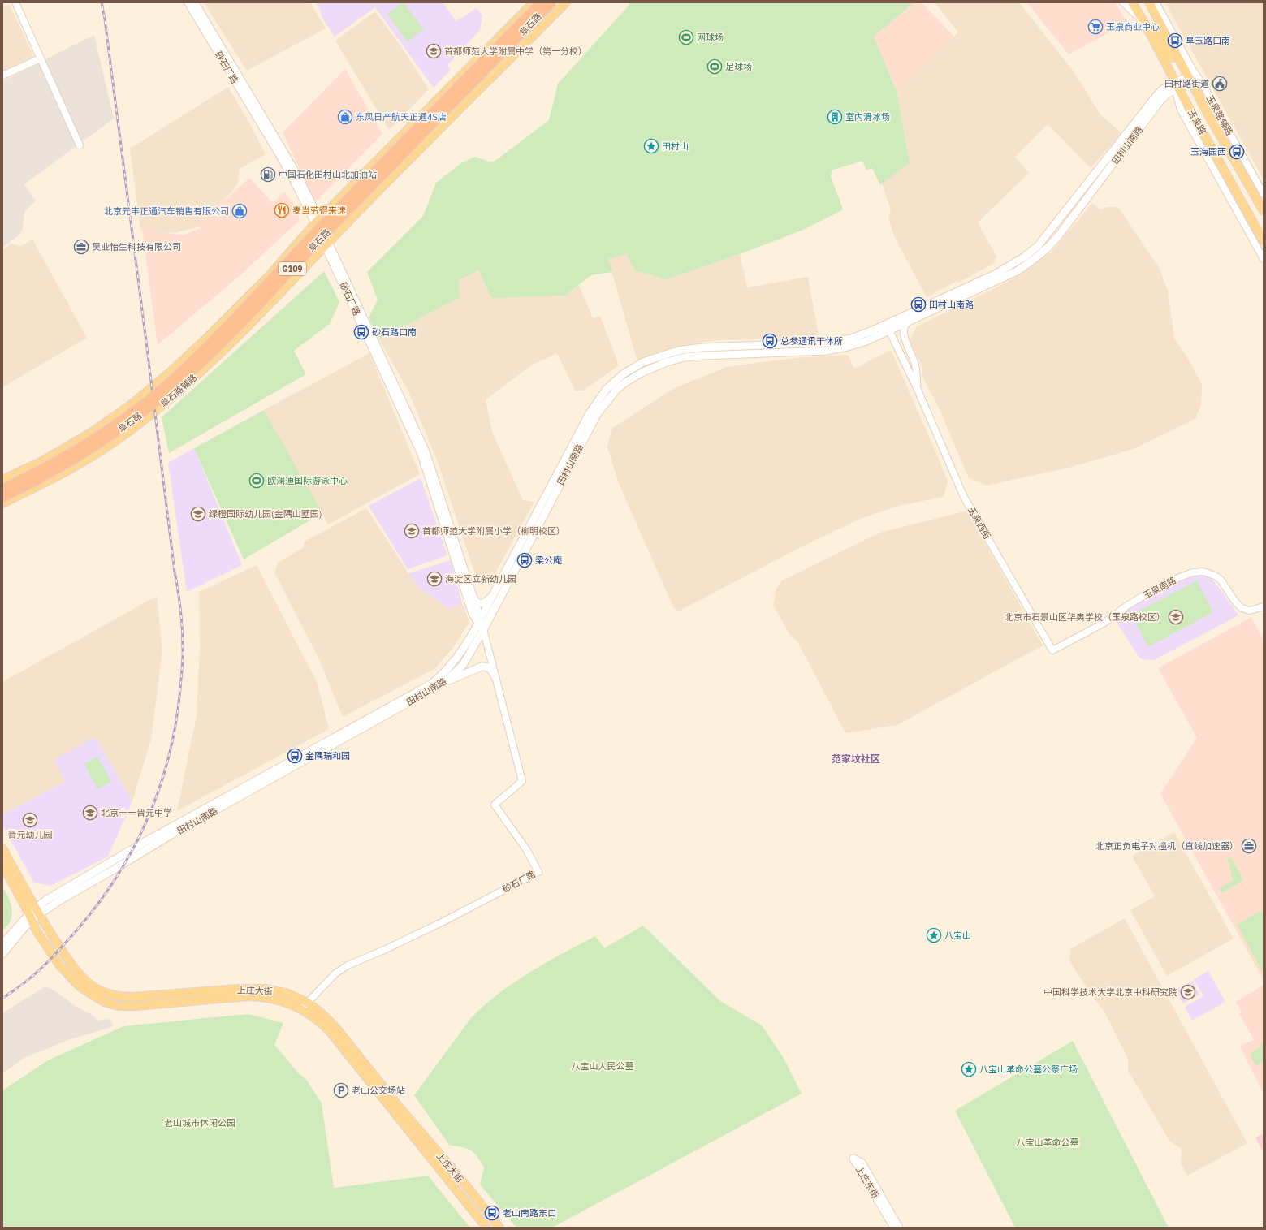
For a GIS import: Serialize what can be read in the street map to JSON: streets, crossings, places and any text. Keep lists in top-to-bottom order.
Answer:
{
  "streets": {
    "highway": ["阜石路", "G109"],
    "main road": [
      "玉泉路",
      "田村山南路",
      "阜石路辅路",
      "上庄大街",
      "上庄东街"
    ],
    "street": [
      "砂石厂路",
      "玉泉路辅路",
      "玉泉西街",
      "玉泉南路"
    ]
  },
  "crossings": [
    ["阜石路", "砂石厂路"],
    ["阜石路", "阜石路辅路"],
    ["砂石厂路", "田村山南路"],
    ["砂石厂路", "阜石路辅路"],
    ["砂石厂路", "上庄大街"],
    ["玉泉路", "田村山南路"],
    ["田村山南路", "玉泉西街"],
    ["田村山南路", "上庄大街"],
    ["玉泉西街", "玉泉南路"]
  ],
  "districts": ["范家坟社区"],
  "parks": ["八宝山人民公墓", "老山城市休闲公园", "八宝山革命公墓"],
  "places": {
    "supermarket": ["玉泉商业中心"],
    "sports": ["网球场", "足球场", "欧澜迪国际游泳中心"],
    "bus stop": [
      "阜玉路口南",
      "玉海园西",
      "田村山南路",
      "砂石路口南",
      "总参通讯干休所",
      "梁公庵",
      "金隅瑞和园",
      "老山南路东口"
    ],
    "school or university": [
      "首都师范大学附属中学（第一分校）",
      "绿橙国际幼儿园(金隅山墅园)",
      "首都师范大学附属小学（柳明校区）",
      "海淀区立新幼儿园",
      "北京市石景山区华奥学校（玉泉路校区）",
      "北京十一晋元中学",
      "晋元幼儿园",
      "中国科学技术大学北京中科研究院"
    ],
    "public building": ["田村路街道"],
    "shop": ["东风日产航天正通4S店", "北京元丰正通汽车销售有限公司"],
    "building": ["室内滑冰场"],
    "place": ["田村山", "八宝山", "八宝山革命公墓公祭广场"],
    "fuel station": ["中国石化田村山北加油站"],
    "restaurant": ["麦当劳得来速"],
    "office": ["昊业怡生科技有限公司", "北京正负电子对撞机（直线加速器）"],
    "parking": ["老山公交场站"]
  }
}
